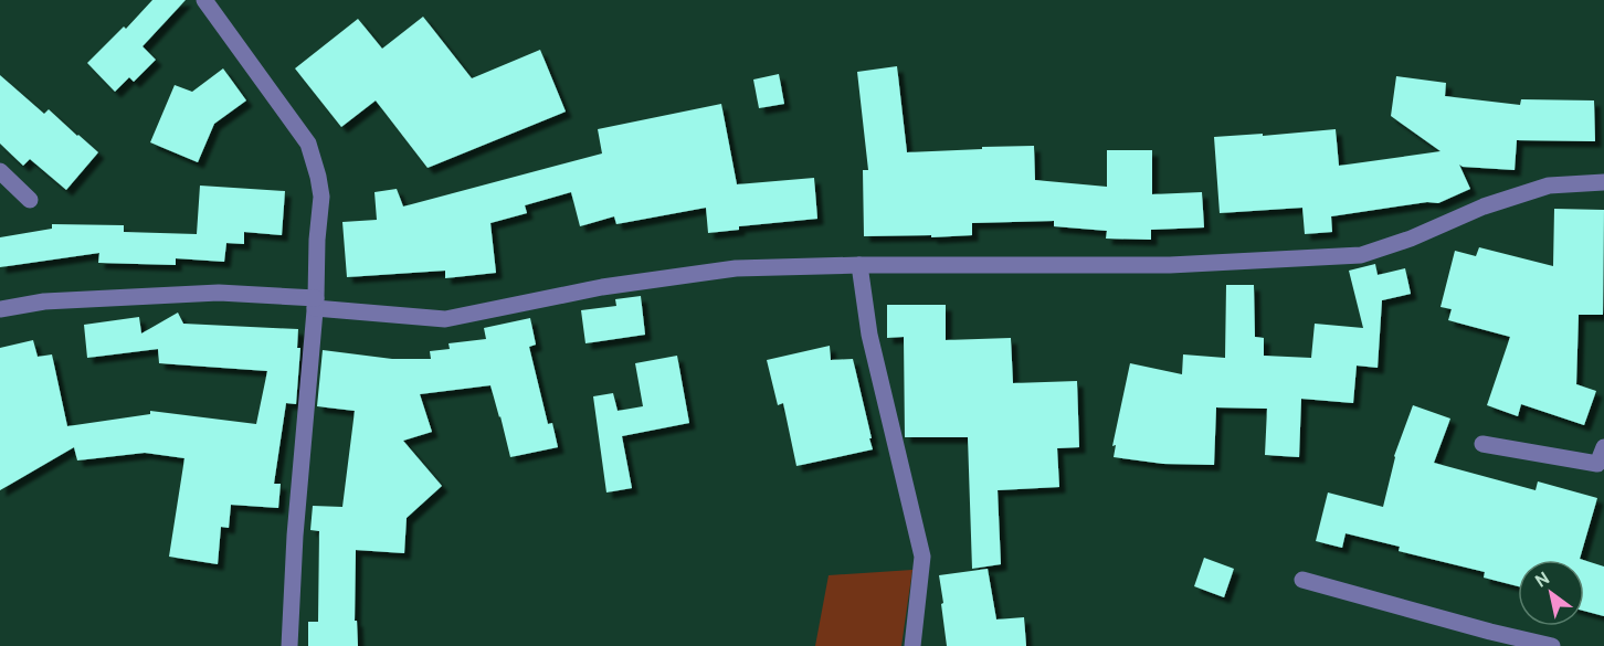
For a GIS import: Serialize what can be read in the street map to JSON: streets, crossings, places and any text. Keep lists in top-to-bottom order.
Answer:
{
  "north": "top left"
}
